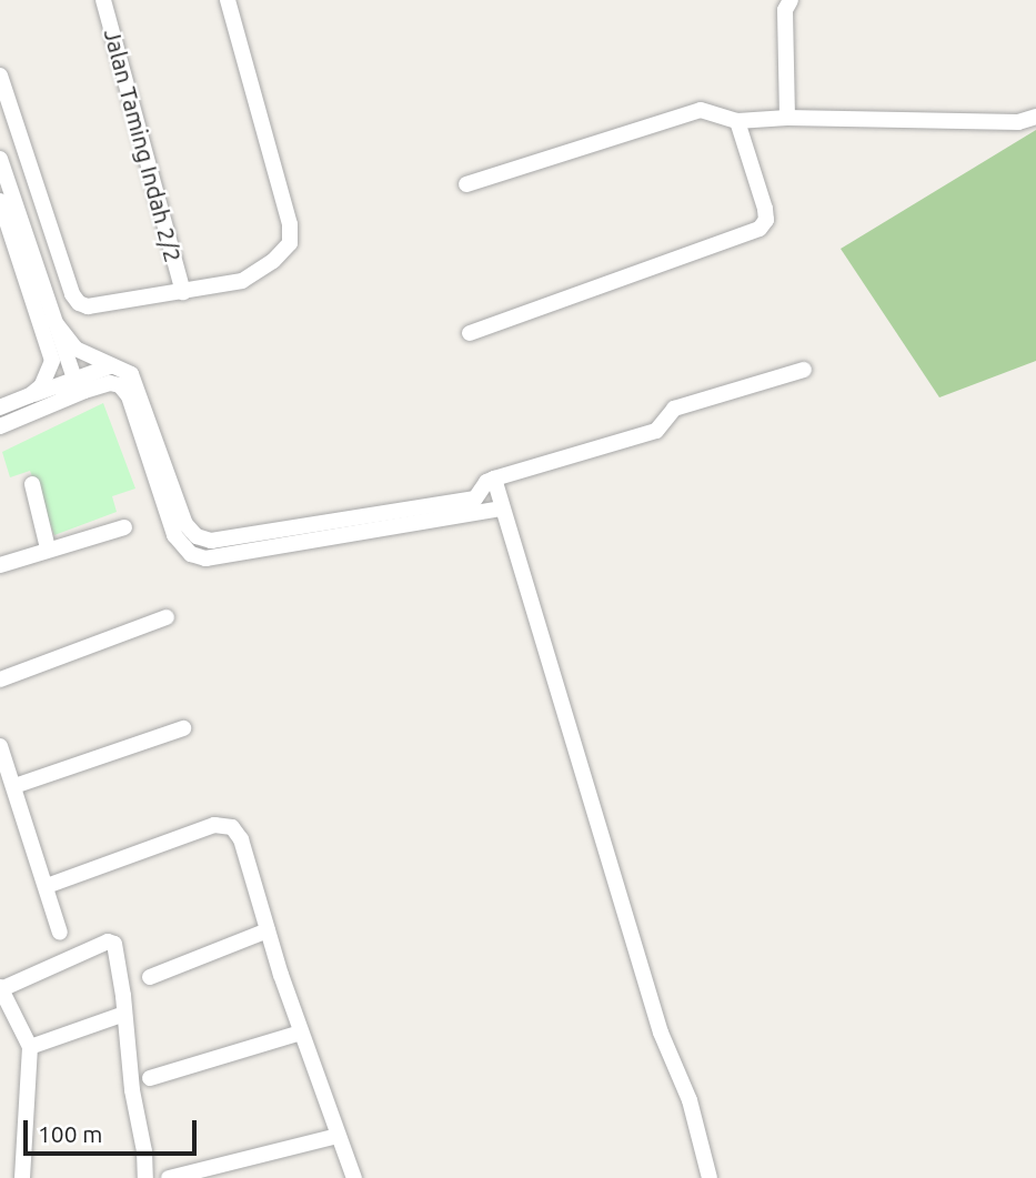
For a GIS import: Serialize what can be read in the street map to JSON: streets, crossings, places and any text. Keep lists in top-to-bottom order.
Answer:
{
  "streets": {
    "street": ["Jalan Taming Indah 2/2"]
  },
  "scale_bar": "100 m"
}
